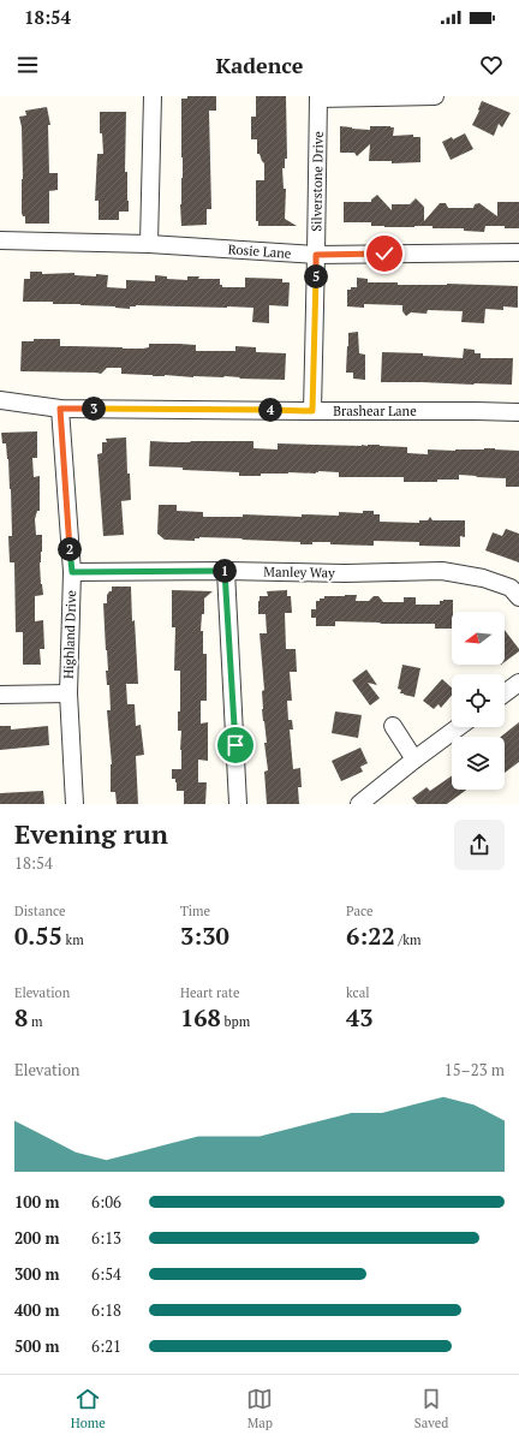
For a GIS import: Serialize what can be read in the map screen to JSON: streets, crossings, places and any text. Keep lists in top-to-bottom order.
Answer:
{
  "streets": {
    "street": [
      "Silverstone Drive",
      "Rosie Lane",
      "Brashear Lane",
      "Manley Way",
      "Highland Drive"
    ]
  },
  "crossings": [
    ["Silverstone Drive", "Rosie Lane"],
    ["Silverstone Drive", "Brashear Lane"],
    ["Brashear Lane", "Highland Drive"],
    ["Manley Way", "Highland Drive"]
  ],
  "north": "left",
  "page": {
    "status": "18:54",
    "header": "Kadence",
    "pins": [
      "5",
      "3",
      "4",
      "2",
      "1"
    ],
    "heading": ["Evening run", "18:54"],
    "stats": [
      ["Distance", "0.55 km"],
      ["Time", "3:30"],
      ["Pace", "6:22 /km"],
      ["Elevation", "8 m"],
      ["Heart rate", "168 bpm"],
      ["kcal", "43"]
    ],
    "chart": ["Elevation", "15–23 m"],
    "list": [
      {
        "name": "100 m",
        "note": "6:06"
      },
      {
        "name": "200 m",
        "note": "6:13"
      },
      {
        "name": "300 m",
        "note": "6:54"
      },
      {
        "name": "400 m",
        "note": "6:18"
      },
      {
        "name": "500 m",
        "note": "6:21"
      }
    ],
    "tabs": ["Home", "Map", "Saved"]
  }
}
